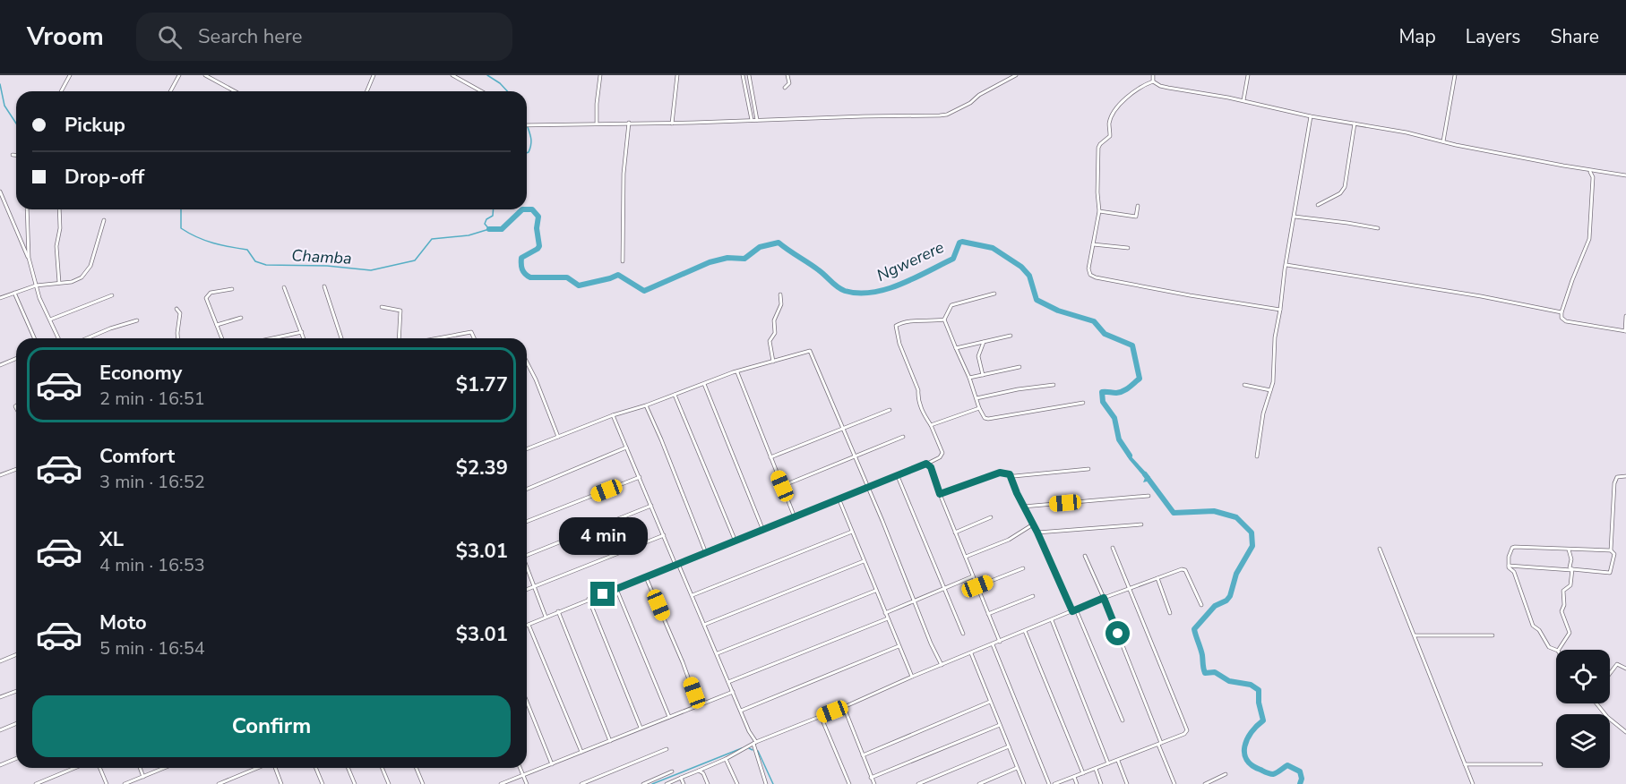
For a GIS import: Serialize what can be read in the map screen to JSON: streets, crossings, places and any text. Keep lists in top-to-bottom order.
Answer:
{
  "water": ["Chamba", "Ngwerere"],
  "page": {
    "header": "Vroom",
    "search": "Search here",
    "nav": ["Map", "Layers", "Share"],
    "banner": ["Pickup", "Drop-off"],
    "list": [
      {
        "name": "Economy",
        "note": "2 min · 16:51",
        "value": "$1.77"
      },
      {
        "name": "Comfort",
        "note": "3 min · 16:52",
        "value": "$2.39"
      },
      {
        "name": "XL",
        "note": "4 min · 16:53",
        "value": "$3.01"
      },
      {
        "name": "Moto",
        "note": "5 min · 16:54",
        "value": "$3.01"
      }
    ],
    "bubble": "4 min",
    "buttons": "Confirm"
  }
}
